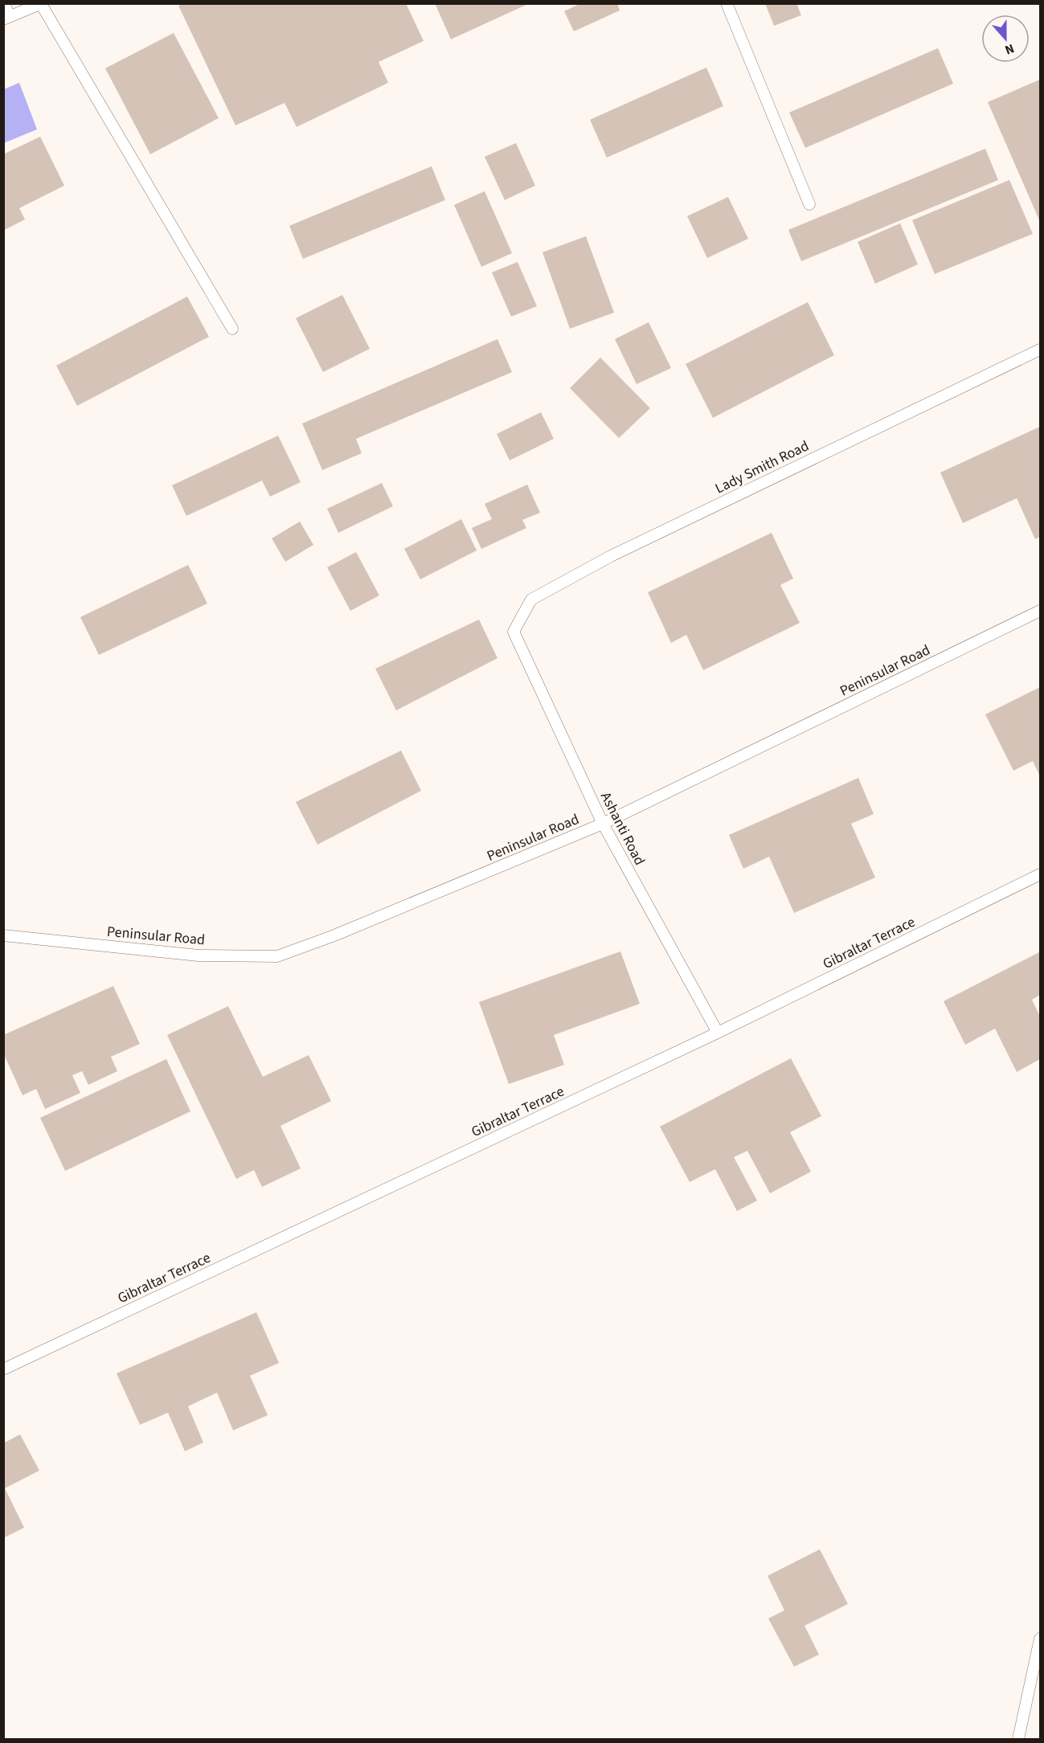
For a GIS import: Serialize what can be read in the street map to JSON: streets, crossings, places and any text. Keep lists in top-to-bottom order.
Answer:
{
  "streets": {
    "lane": [
      "Lady Smith Road",
      "Peninsular Road",
      "Ashanti Road",
      "Gibraltar Terrace"
    ]
  },
  "crossings": [
    ["Lady Smith Road", "Ashanti Road"],
    ["Peninsular Road", "Ashanti Road"],
    ["Ashanti Road", "Gibraltar Terrace"]
  ],
  "north": "bottom"
}
